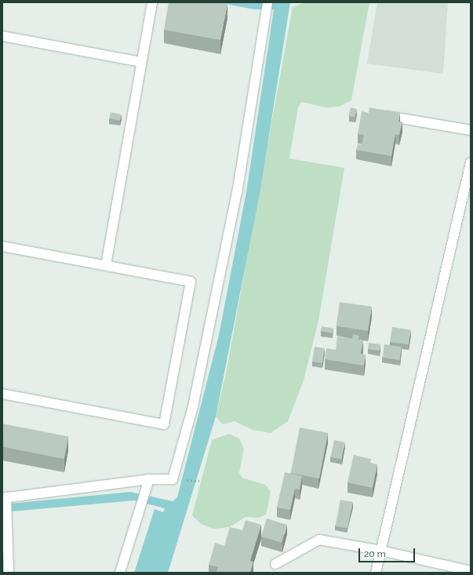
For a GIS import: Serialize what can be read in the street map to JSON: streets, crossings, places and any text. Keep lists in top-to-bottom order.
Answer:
{
  "scale_bar": "20 m"
}
